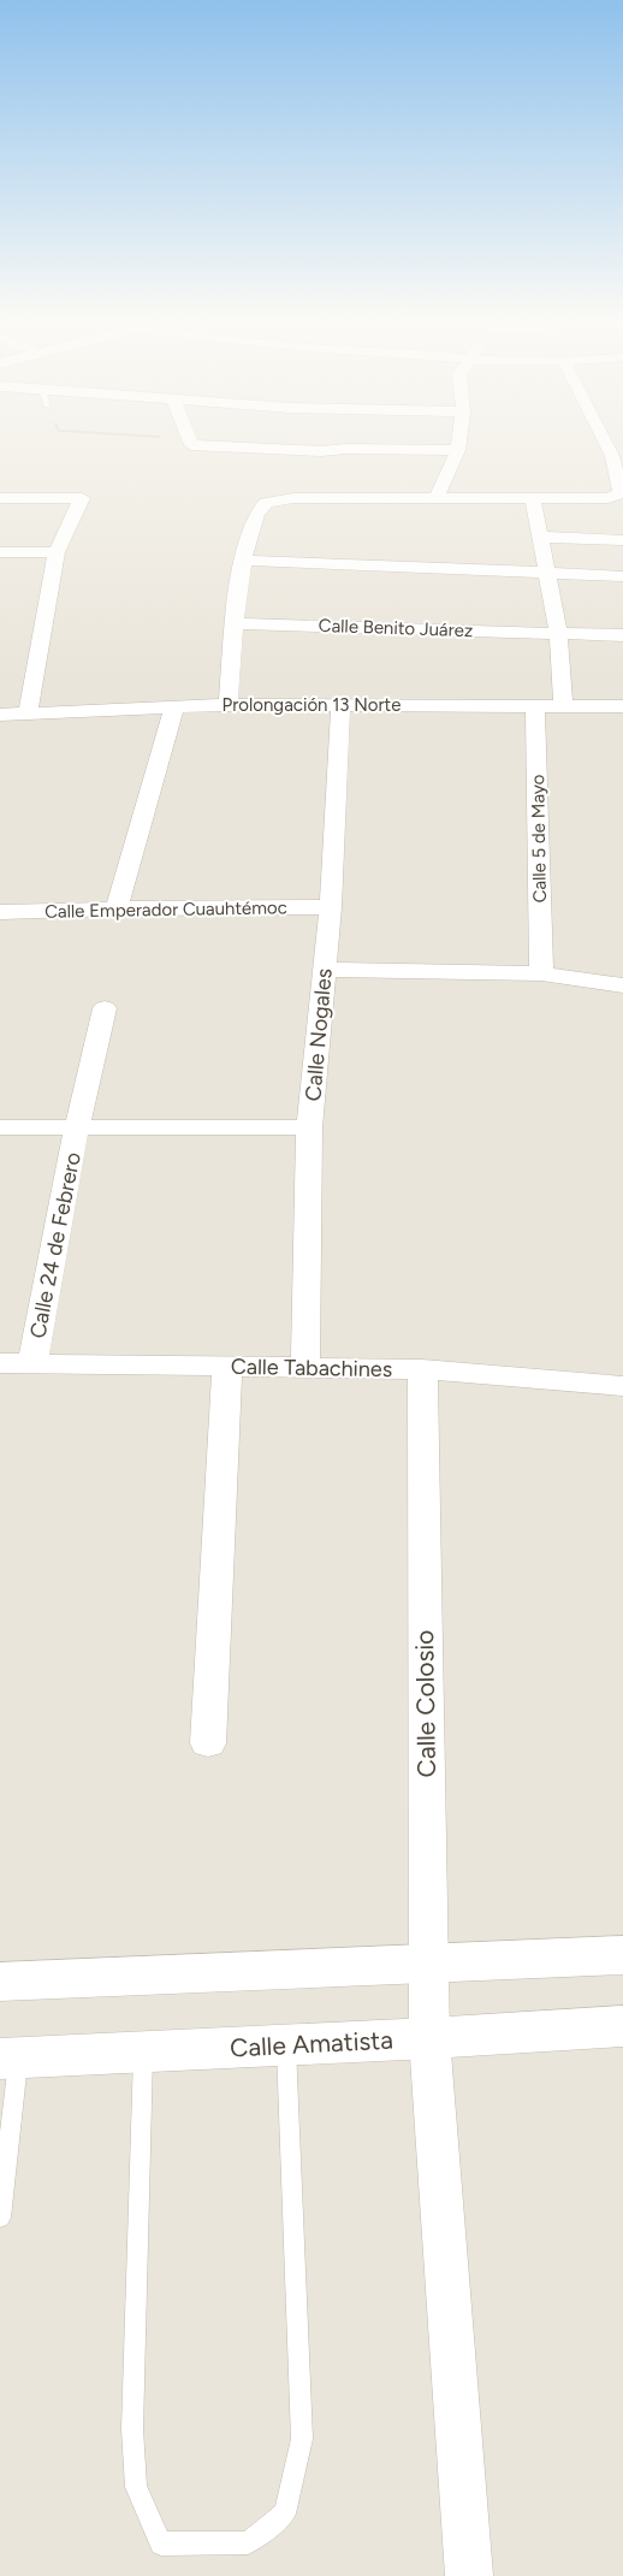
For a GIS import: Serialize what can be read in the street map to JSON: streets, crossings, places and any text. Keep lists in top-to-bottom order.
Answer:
{
  "streets": {
    "street": [
      "Calle Benito Juárez",
      "Prolongación 13 Norte",
      "Calle 5 de Mayo",
      "Calle Emperador Cuauhtémoc",
      "Calle Nogales",
      "Calle 24 de Febrero",
      "Calle Tabachines",
      "Calle Colosio",
      "Calle Amatista"
    ]
  },
  "crossings": [
    ["Prolongación 13 Norte", "Calle 5 de Mayo"],
    ["Prolongación 13 Norte", "Calle Nogales"],
    ["Calle Emperador Cuauhtémoc", "Calle Nogales"],
    ["Calle Nogales", "Calle Tabachines"],
    ["Calle 24 de Febrero", "Calle Tabachines"],
    ["Calle Tabachines", "Calle Colosio"],
    ["Calle Colosio", "Calle Amatista"]
  ]
}
